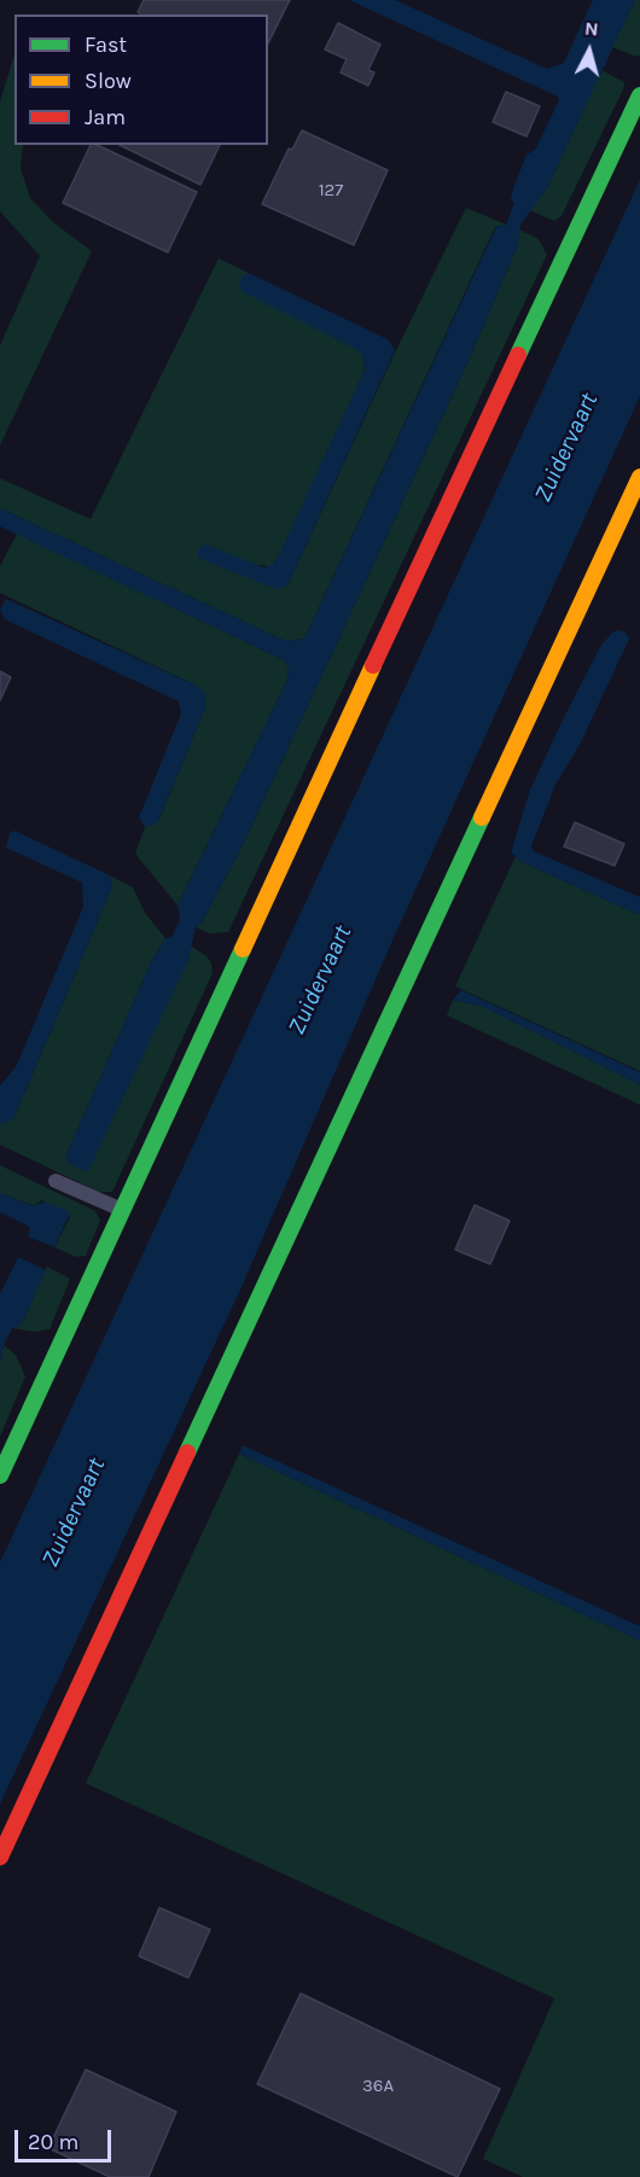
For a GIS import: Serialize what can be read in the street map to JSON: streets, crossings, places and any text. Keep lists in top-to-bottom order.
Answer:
{
  "water": ["Zuidervaart"],
  "house_numbers": ["127", "36A"],
  "legend": ["Fast", "Slow", "Jam"],
  "scale_bar": "20 m",
  "north": "top"
}
